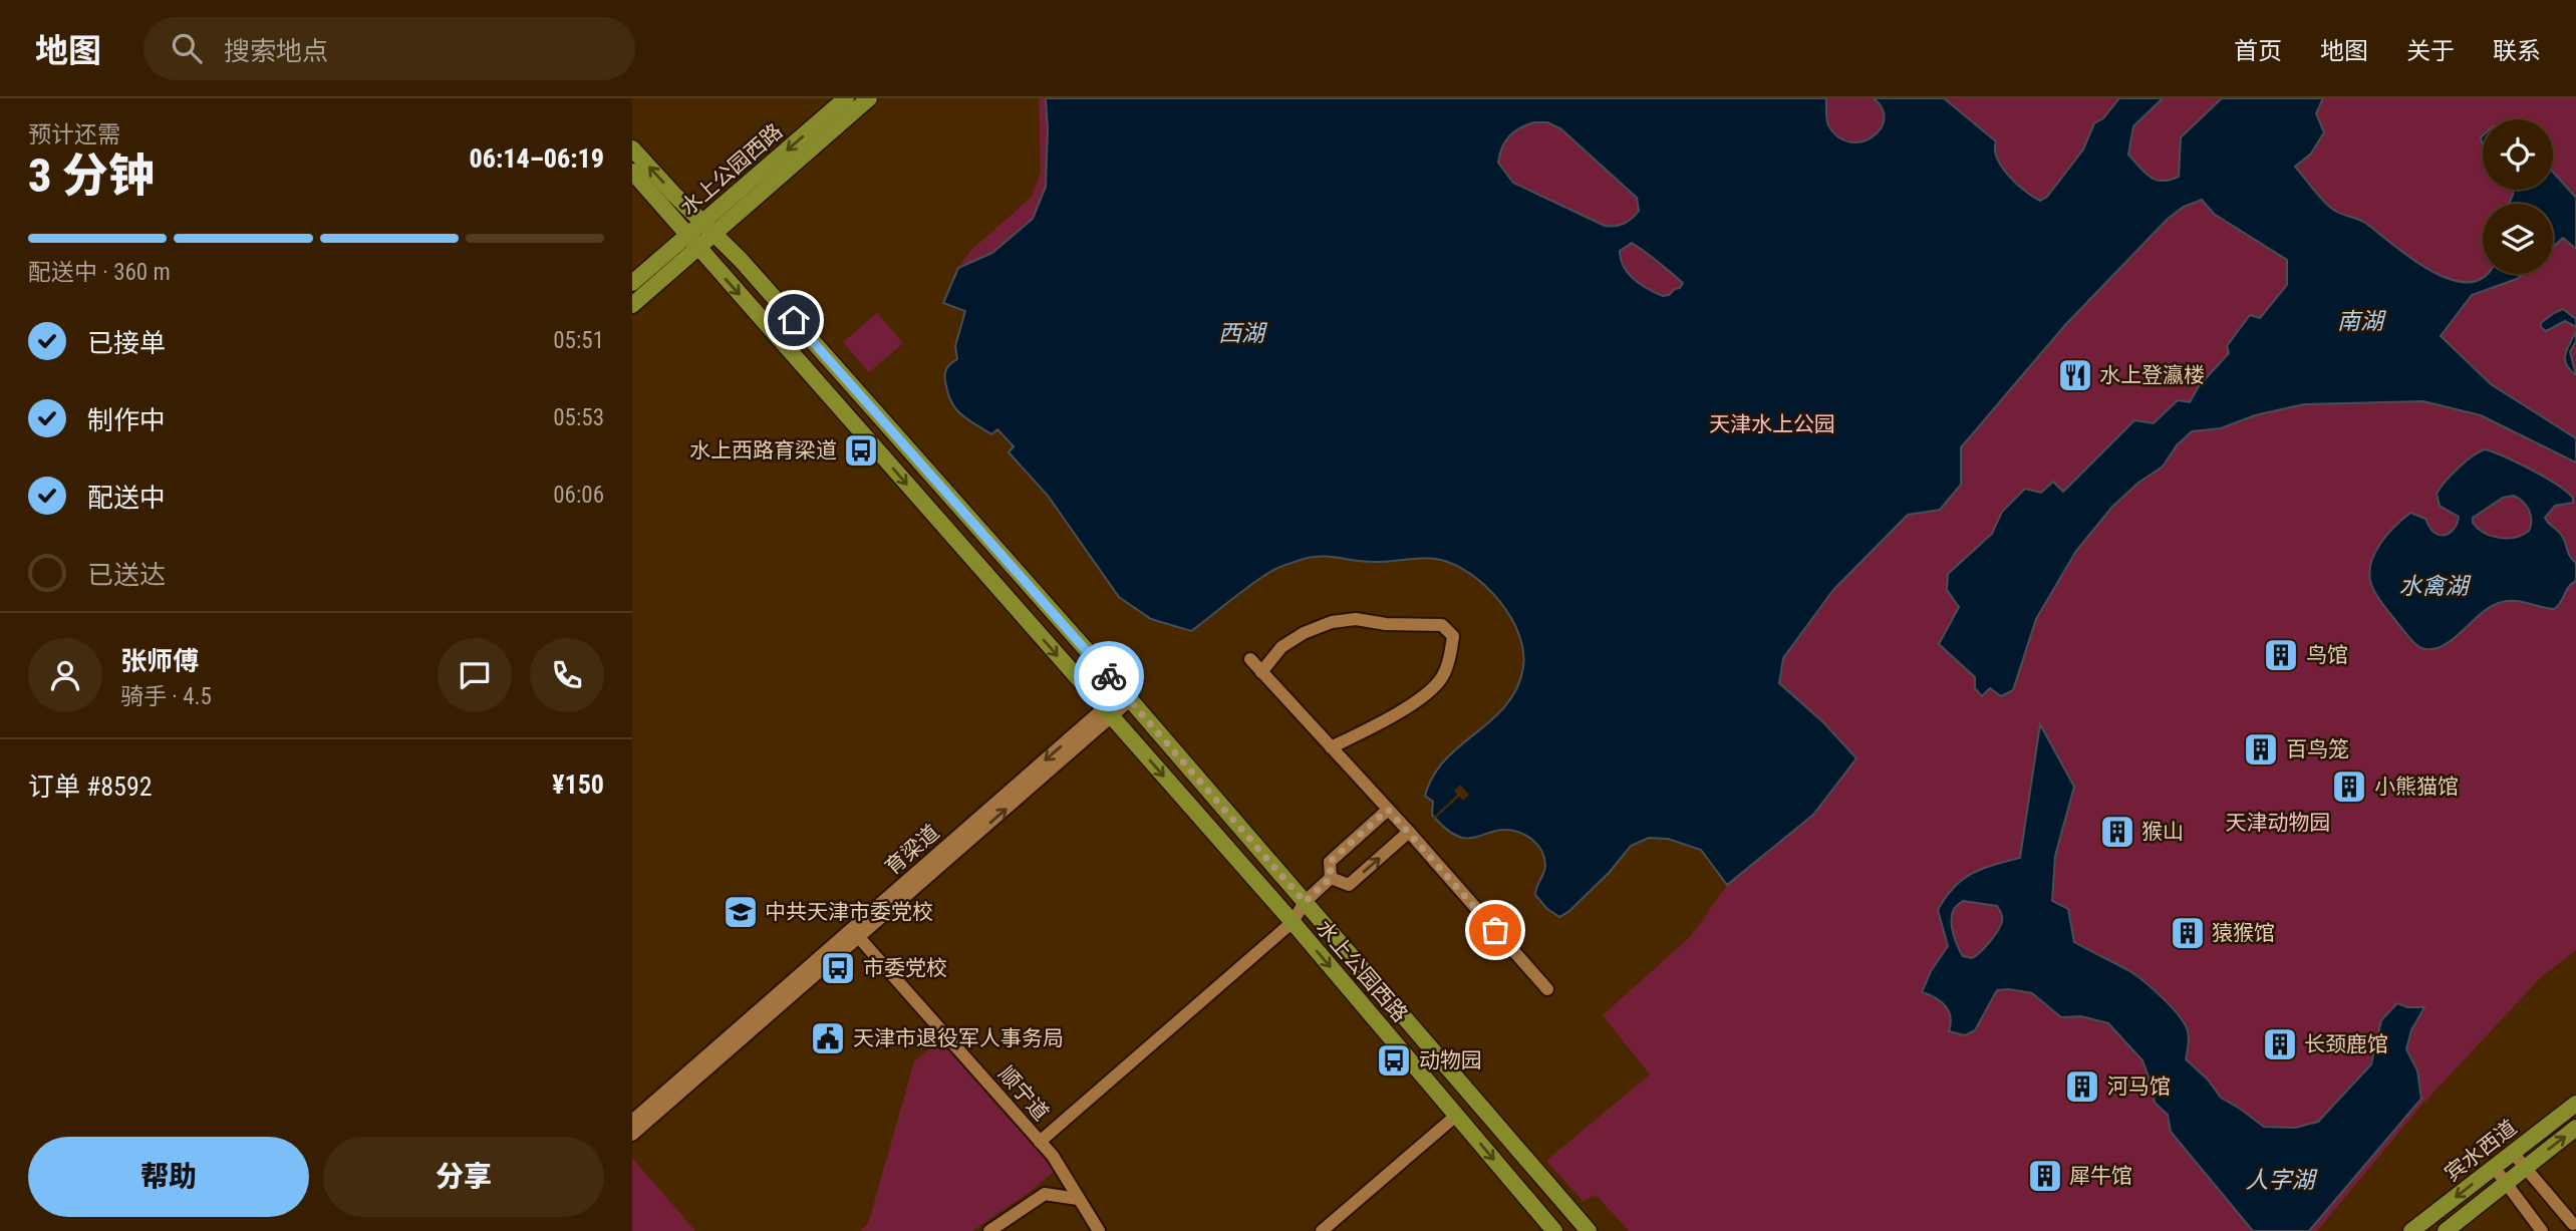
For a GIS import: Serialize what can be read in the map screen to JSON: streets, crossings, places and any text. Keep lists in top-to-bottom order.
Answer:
{
  "streets": {
    "main road": ["水上公园西路", "宾水西道"],
    "street": ["顺宁道"]
  },
  "water": [
    "南湖",
    "西湖",
    "水禽湖",
    "人字湖"
  ],
  "parks": ["天津水上公园", "天津动物园"],
  "places": {
    "restaurant": ["水上登瀛楼"],
    "bus stop": ["水上西路育梁道", "市委党校", "动物园"],
    "building": [
      "鸟馆",
      "百鸟笼",
      "小熊猫馆",
      "猴山",
      "猿猴馆",
      "长颈鹿馆",
      "河马馆",
      "犀牛馆"
    ],
    "school or university": ["中共天津市委党校"],
    "public building": ["天津市退役军人事务局"]
  },
  "page": {
    "header": "地图",
    "search": "搜索地点",
    "nav": [
      "首页",
      "地图",
      "关于",
      "联系"
    ],
    "heading": ["3 分钟", "预计还需", "06:14–06:19"],
    "panel": [
      "张师傅",
      "骑手 · 4.5",
      "订单 #8592",
      "¥150"
    ],
    "bar": "配送中 · 360 m",
    "list": [
      ["已接单", "05:51"],
      ["制作中", "05:53"],
      ["配送中", "06:06"],
      "已送达"
    ],
    "buttons": ["帮助", "分享"]
  }
}
